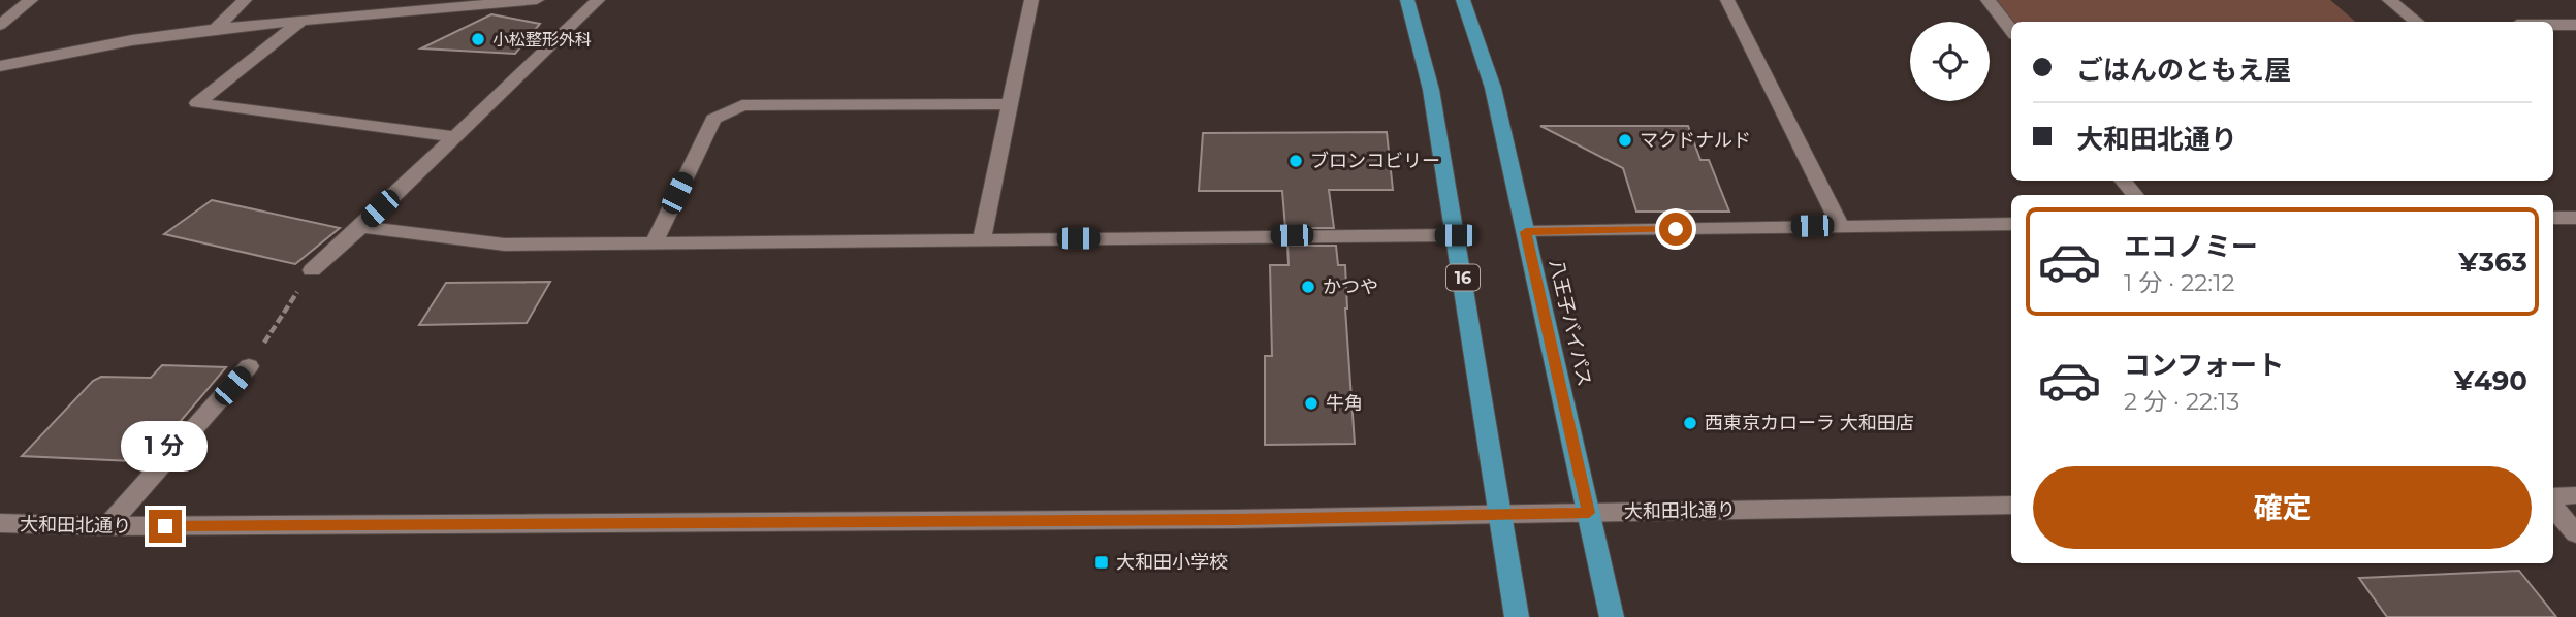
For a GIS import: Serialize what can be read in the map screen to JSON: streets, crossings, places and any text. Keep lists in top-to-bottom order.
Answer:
{
  "streets": {
    "highway": ["16", "八王子バイパス"],
    "street": ["大和田北通り"]
  },
  "crossings": [
    ["16", "大和田北通り"],
    ["八王子バイパス", "大和田北通り"]
  ],
  "places": {
    "other": [
      "小松整形外科",
      "マクドナルド",
      "ブロンコビリー",
      "かつや",
      "牛角",
      "西東京カローラ 大和田店"
    ],
    "transit": ["大和田小学校"]
  },
  "page": {
    "banner": ["ごはんのともえ屋", "大和田北通り"],
    "list": [
      {
        "name": "エコノミー",
        "note": "1 分 · 22:12",
        "value": "¥363"
      },
      {
        "name": "コンフォート",
        "note": "2 分 · 22:13",
        "value": "¥490"
      }
    ],
    "bubble": "1 分",
    "buttons": "確定"
  }
}
